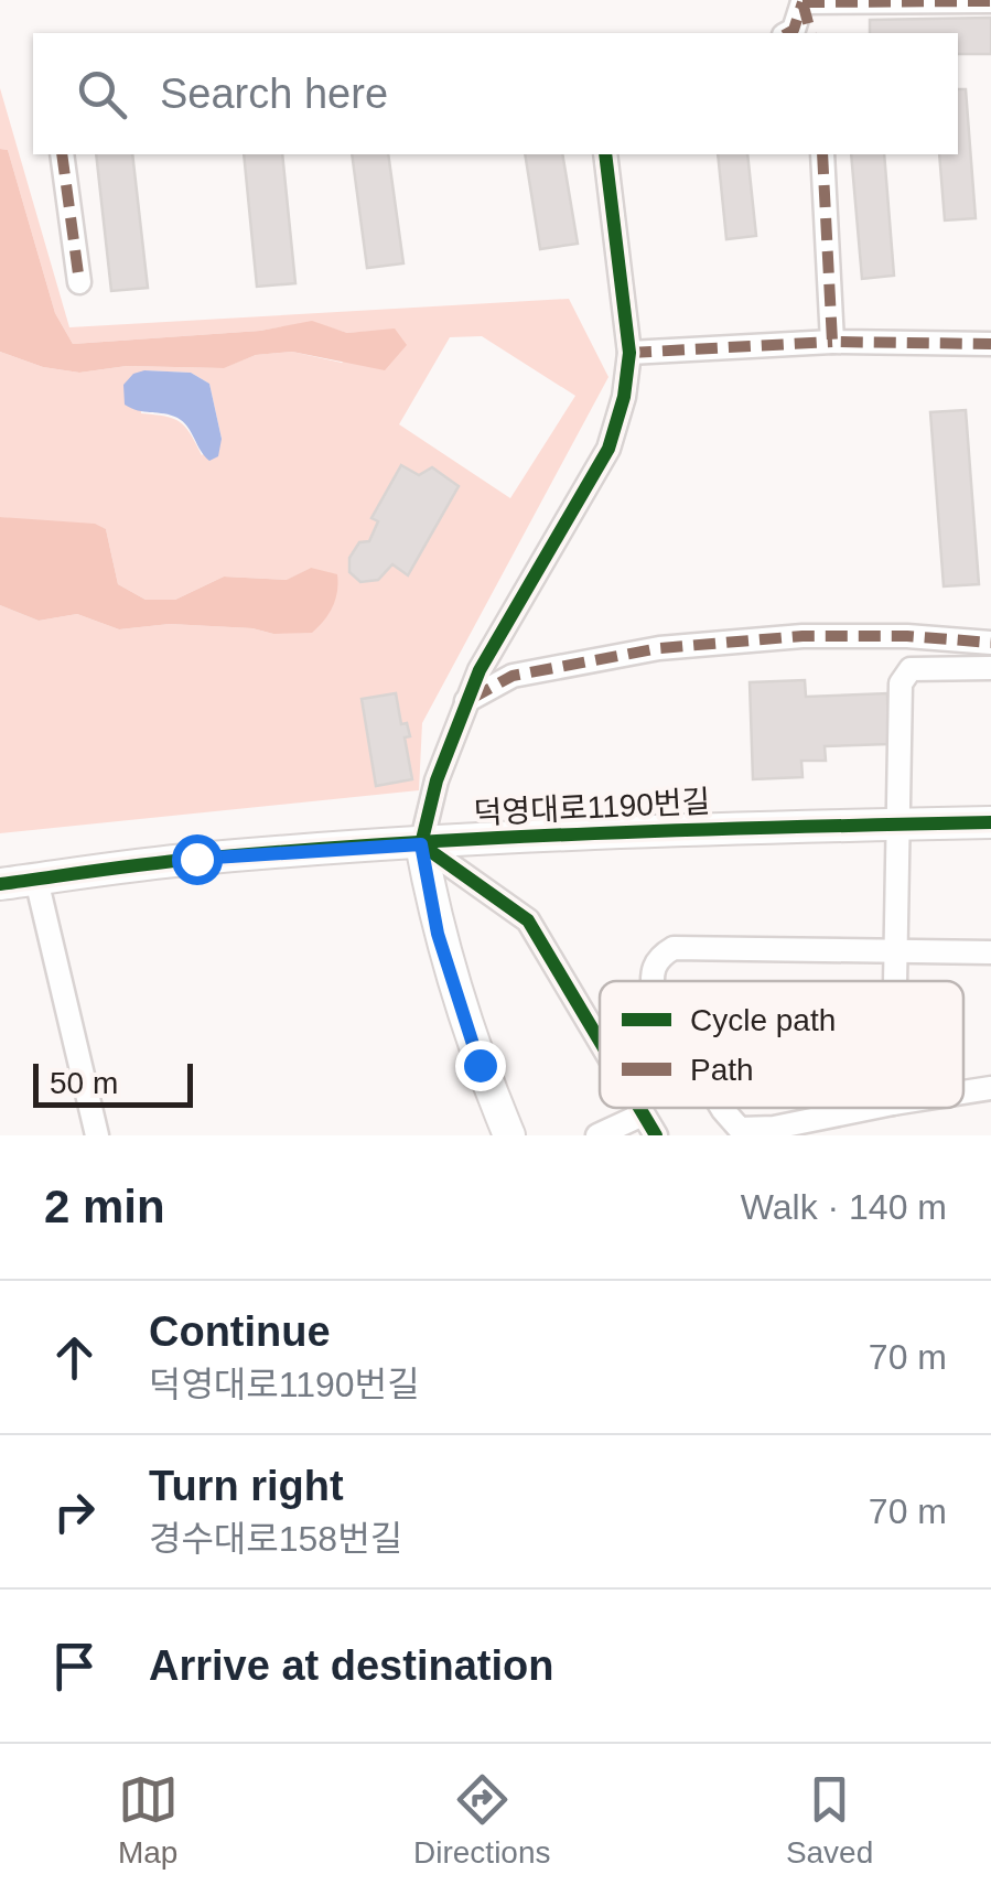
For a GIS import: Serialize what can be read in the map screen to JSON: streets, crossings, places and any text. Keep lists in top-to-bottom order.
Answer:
{
  "streets": {
    "street": ["덕영대로1190번길"]
  },
  "legend": ["Cycle path", "Path"],
  "scale_bar": "50 m",
  "page": {
    "search": "Search here",
    "scale": "50 m",
    "heading": ["2 min", "Walk · 140 m"],
    "list": [
      ["Continue", "덕영대로1190번길", "70 m"],
      ["Turn right", "경수대로158번길", "70 m"],
      "Arrive at destination"
    ],
    "nav": ["Map", "Directions", "Saved"]
  }
}
